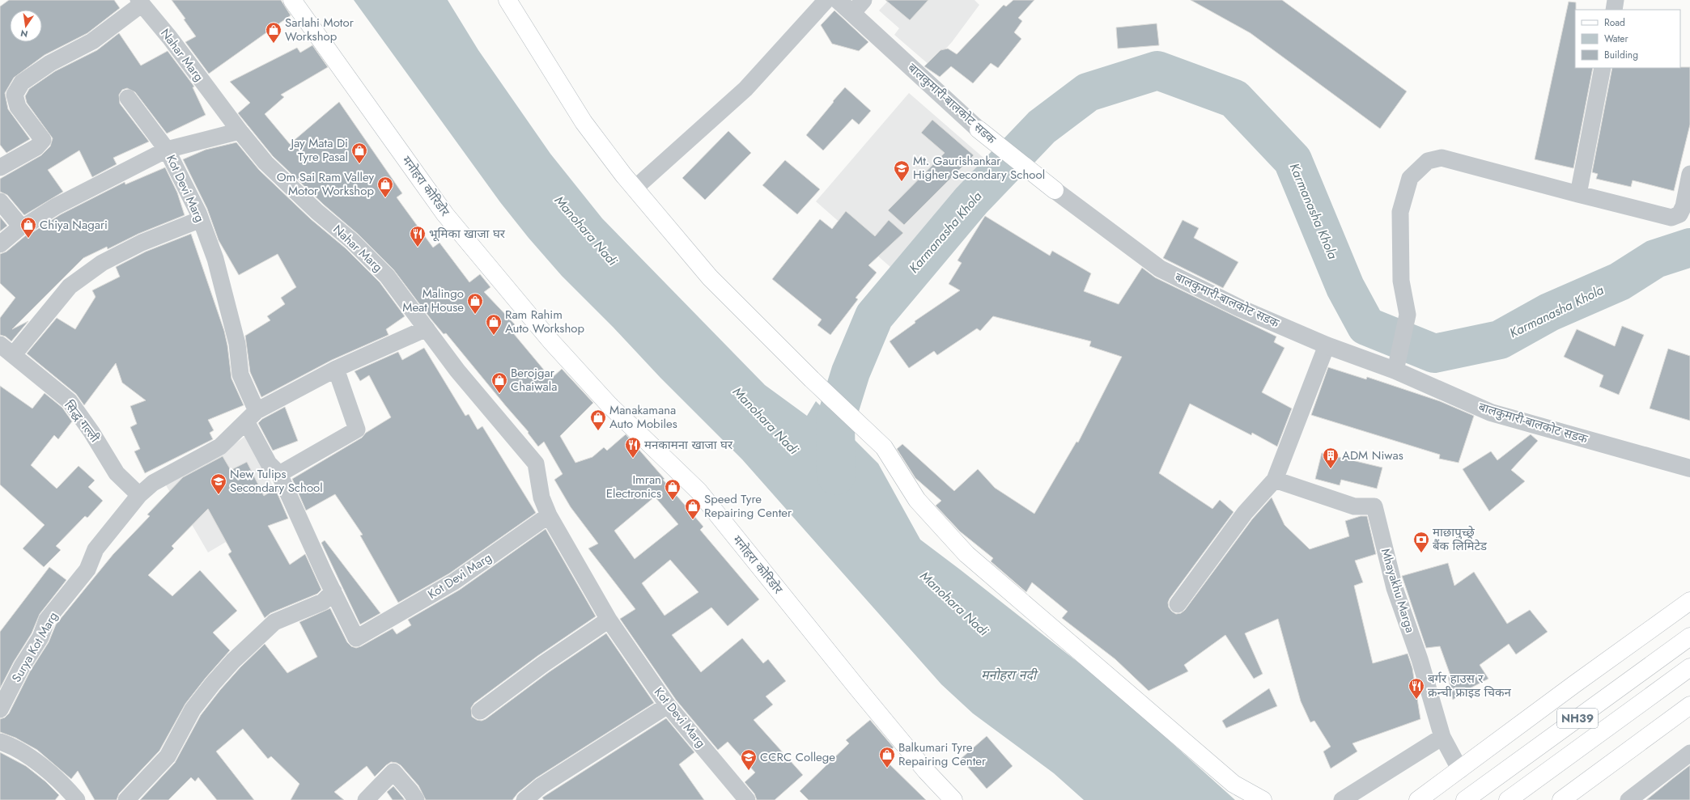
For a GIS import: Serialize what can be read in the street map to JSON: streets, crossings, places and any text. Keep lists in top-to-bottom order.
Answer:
{
  "streets": {
    "main road": ["बालकुमारी-बालकोट सडक", "मनोहरा कोरिडोर", "NH39"],
    "street": [
      "Nahar Marg",
      "Kot Devi Marg",
      "सिद्ध गल्ली",
      "Mhayakhu Marga",
      "Surya Kot Marg"
    ]
  },
  "crossings": [
    ["Nahar Marg", "Kot Devi Marg"],
    ["Nahar Marg", "Surya Kot Marg"],
    ["Kot Devi Marg", "Surya Kot Marg"],
    ["सिद्ध गल्ली", "Surya Kot Marg"]
  ],
  "water": ["Karmanasha Khola", "Manohara Nadi", "मनोहरा नदी"],
  "places": {
    "shop": [
      "Sarlahi Motor Workshop",
      "Jay Mata Di Tyre Pasal",
      "Om Sai Ram Valley Motor Workshop",
      "Chiya Nagari",
      "Malingo Meat House",
      "Ram Rahim Auto Workshop",
      "Berojgar Chaiwala",
      "Manakamana Auto Mobiles",
      "Imran Electronics",
      "Speed Tyre Repairing Center",
      "Balkumari Tyre Repairing Center"
    ],
    "school or university": ["Mt. Gaurishankar Higher Secondary School", "New Tulips Secondary School", "CCRC College"],
    "restaurant": ["भूमिका खाजा घर", "मनकामना खाजा घर", "बर्गर हाउस र क्रन्ची फ्राइड चिकन"],
    "building": ["ADM Niwas"],
    "bank": ["माछापुच्छ्रे बैंक लिमिटेड"]
  },
  "legend": ["Road", "Water", "Building"],
  "north": "bottom"
}
